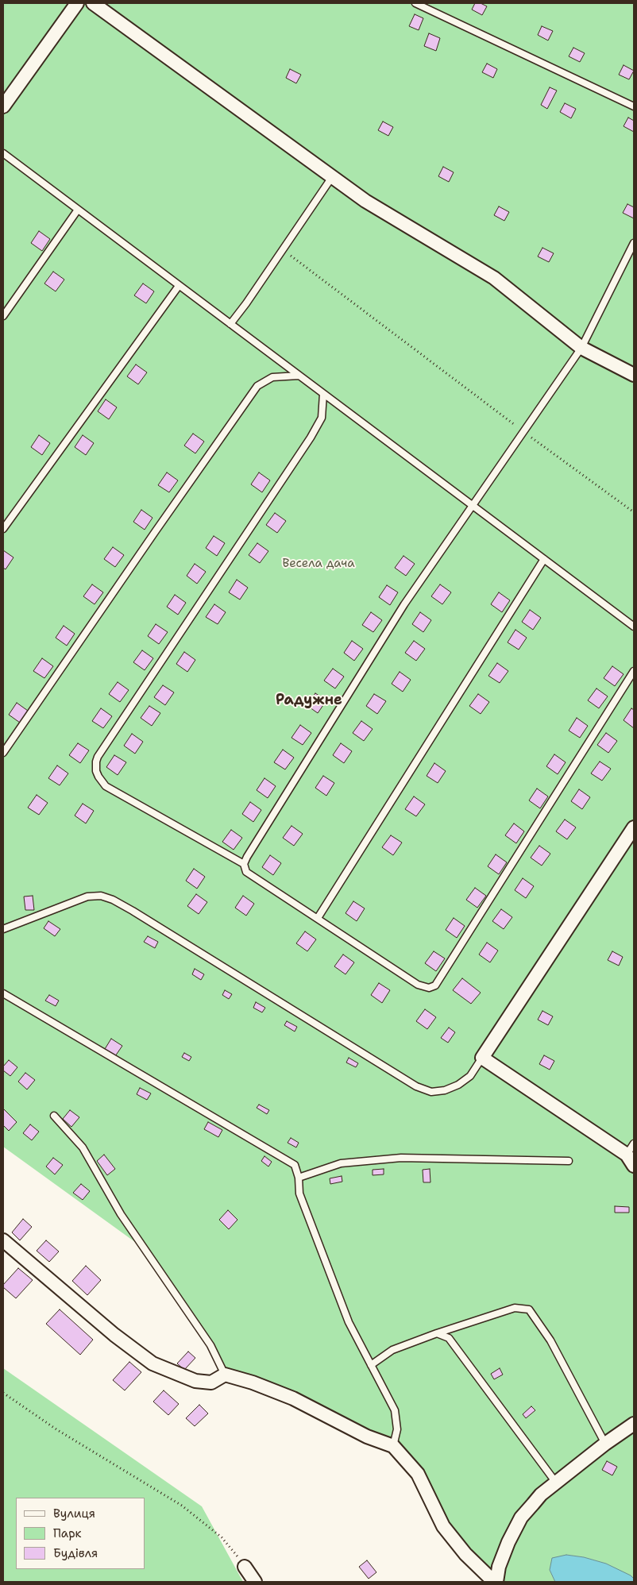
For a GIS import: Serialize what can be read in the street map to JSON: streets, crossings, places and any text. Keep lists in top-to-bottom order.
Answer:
{
  "districts": ["Радужне"],
  "parks": ["Весела дача"],
  "legend": ["Вулиця", "Парк", "Будівля"]
}
